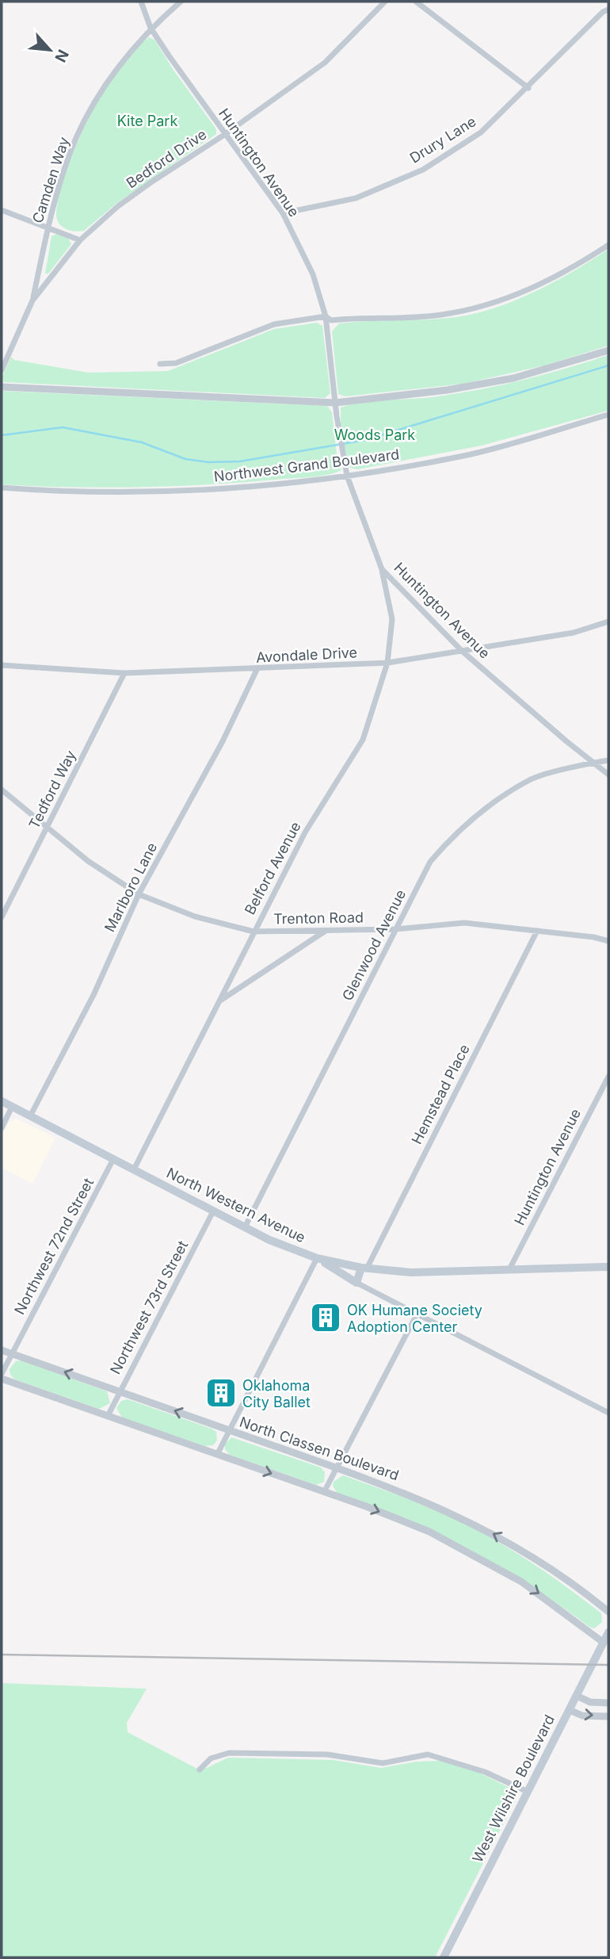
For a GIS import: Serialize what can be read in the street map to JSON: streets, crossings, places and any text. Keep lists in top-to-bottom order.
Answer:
{
  "streets": {
    "main road": ["North Western Avenue", "West Wilshire Boulevard"],
    "street": [
      "Drury Lane",
      "Bedford Drive",
      "Huntington Avenue",
      "Camden Way",
      "Northwest Grand Boulevard",
      "Avondale Drive",
      "Tedford Way",
      "Belford Avenue",
      "Marlboro Lane",
      "Trenton Road",
      "Glenwood Avenue",
      "Hemstead Place",
      "Northwest 72nd Street",
      "Northwest 73rd Street",
      "North Classen Boulevard"
    ]
  },
  "crossings": [
    ["Drury Lane", "Huntington Avenue"],
    ["Bedford Drive", "Huntington Avenue"],
    ["Bedford Drive", "Camden Way"],
    ["Huntington Avenue", "Camden Way"],
    ["Huntington Avenue", "Northwest Grand Boulevard"],
    ["Huntington Avenue", "Avondale Drive"],
    ["Huntington Avenue", "Belford Avenue"],
    ["Huntington Avenue", "Glenwood Avenue"],
    ["Huntington Avenue", "North Western Avenue"],
    ["Avondale Drive", "Tedford Way"],
    ["Avondale Drive", "Belford Avenue"],
    ["Avondale Drive", "Marlboro Lane"],
    ["Tedford Way", "Trenton Road"],
    ["Belford Avenue", "Trenton Road"],
    ["Belford Avenue", "North Western Avenue"],
    ["Marlboro Lane", "Trenton Road"],
    ["Marlboro Lane", "North Western Avenue"],
    ["Trenton Road", "Glenwood Avenue"],
    ["Trenton Road", "Hemstead Place"],
    ["Glenwood Avenue", "North Western Avenue"],
    ["Hemstead Place", "North Western Avenue"],
    ["North Western Avenue", "Northwest 72nd Street"],
    ["North Western Avenue", "Northwest 73rd Street"],
    ["Northwest 72nd Street", "North Classen Boulevard"],
    ["Northwest 73rd Street", "North Classen Boulevard"]
  ],
  "parks": ["Kite Park", "Woods Park"],
  "places": {
    "building": ["OK Humane Society Adoption Center", "Oklahoma City Ballet"]
  },
  "north": "bottom right"
}
